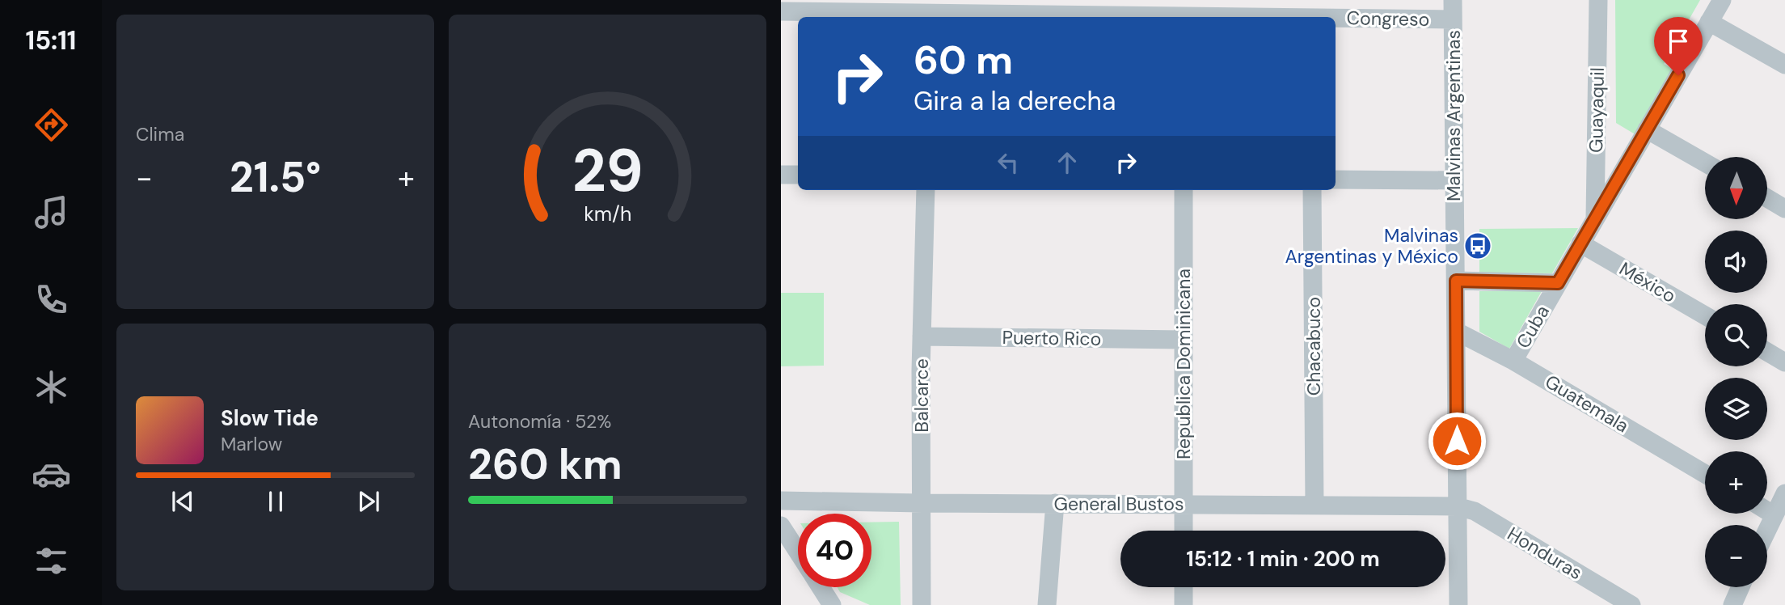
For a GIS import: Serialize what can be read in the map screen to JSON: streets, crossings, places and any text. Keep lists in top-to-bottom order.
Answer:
{
  "streets": {
    "street": [
      "Congreso",
      "Guayaquil",
      "Malvinas Argentinas",
      "México",
      "Cuba",
      "Puerto Rico",
      "Chacabuco",
      "Republica Dominicana",
      "Balcarce",
      "Guatemala",
      "General Bustos",
      "Honduras"
    ]
  },
  "crossings": [
    ["Congreso", "Malvinas Argentinas"],
    ["Guayaquil", "Cuba"],
    ["Malvinas Argentinas", "Guatemala"],
    ["Malvinas Argentinas", "General Bustos"],
    ["Malvinas Argentinas", "Honduras"],
    ["México", "Cuba"],
    ["Cuba", "Guatemala"],
    ["Puerto Rico", "Republica Dominicana"],
    ["Puerto Rico", "Balcarce"],
    ["Chacabuco", "General Bustos"],
    ["Republica Dominicana", "General Bustos"],
    ["Balcarce", "General Bustos"],
    ["General Bustos", "Honduras"]
  ],
  "places": {
    "bus stop": ["Malvinas Argentinas y México"]
  },
  "north": "bottom",
  "page": {
    "tabs": "15:11",
    "tile": [
      "Clima",
      ["Autonomía · 52%", "260 km"]
    ],
    "turn": ["60 m", "Gira a la derecha"],
    "heat": ["−", "21.5°", "+"],
    "map_buttons": ["+", "−"],
    "song": ["Slow Tide", "Marlow"],
    "limit": "40",
    "trip": "15:12 · 1 min · 200 m",
    "gauge": ["29", "km/h"]
  }
}
